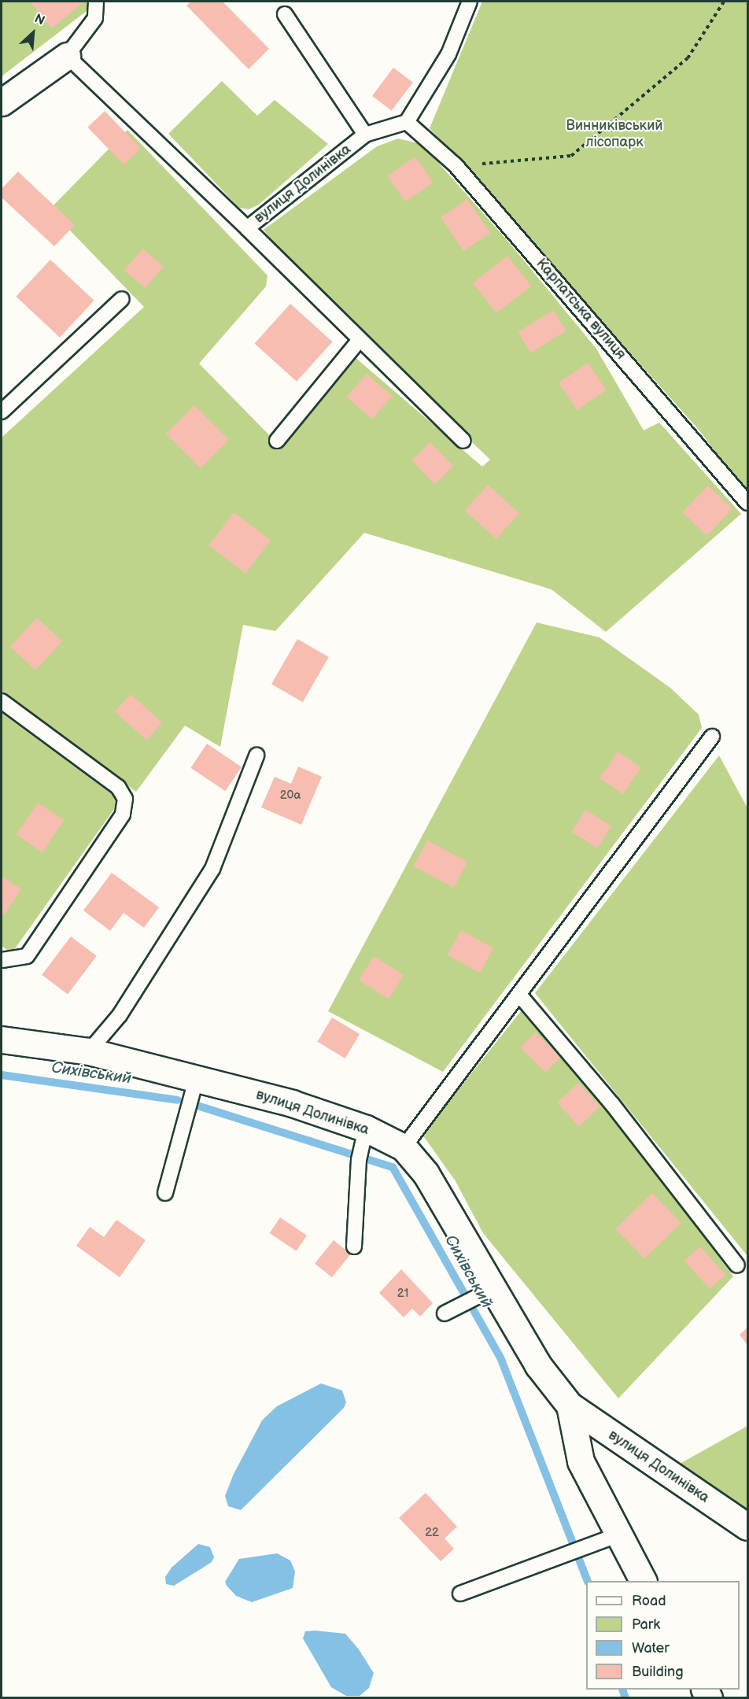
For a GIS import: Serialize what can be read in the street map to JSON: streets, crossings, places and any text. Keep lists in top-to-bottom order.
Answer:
{
  "streets": {
    "street": ["вулиця Долинівка"],
    "lane": ["Карпатська вулиця"]
  },
  "crossings": [
    ["вулиця Долинівка", "Карпатська вулиця"]
  ],
  "water": ["Сихівський"],
  "parks": ["Винниківський лісопарк"],
  "house_numbers": ["20а", "21", "22"],
  "legend": [
    "Road",
    "Park",
    "Water",
    "Building"
  ],
  "north": "top right"
}
